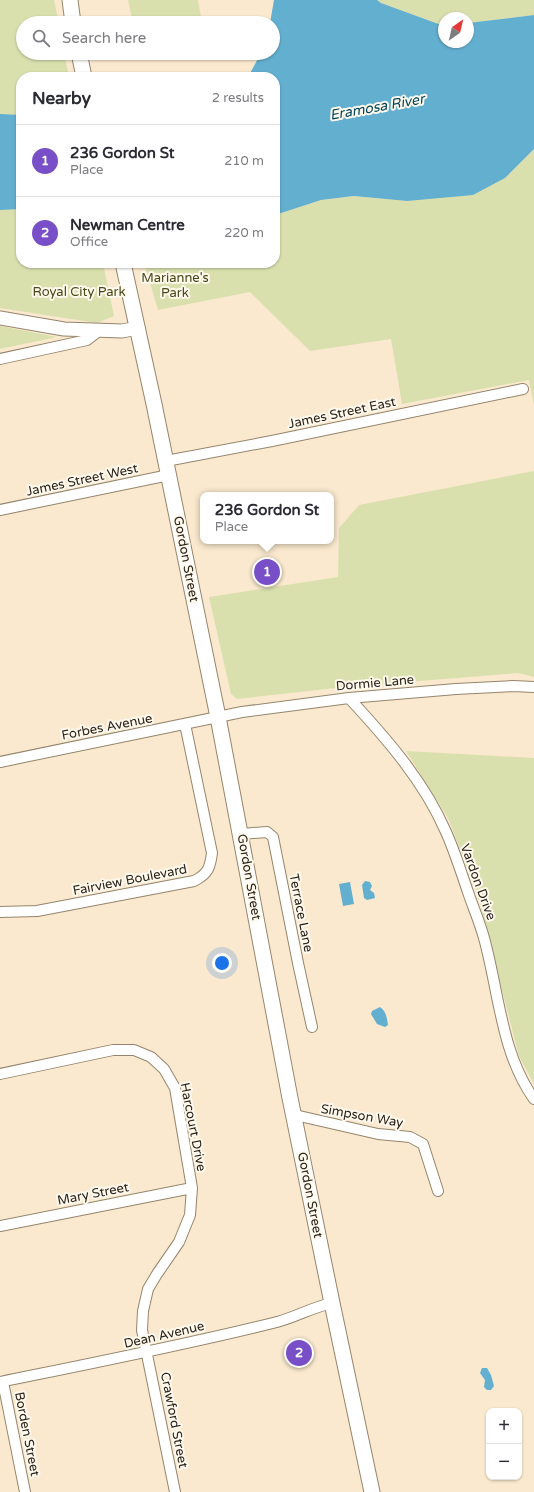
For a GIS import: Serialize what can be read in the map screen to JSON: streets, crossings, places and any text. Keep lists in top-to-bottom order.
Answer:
{
  "streets": {
    "main road": ["Gordon Street"],
    "street": [
      "James Street East",
      "James Street West",
      "Dormie Lane",
      "Forbes Avenue",
      "Fairview Boulevard",
      "Vardon Drive",
      "Terrace Lane",
      "Simpson Way",
      "Harcourt Drive",
      "Mary Street",
      "Dean Avenue",
      "Crawford Street",
      "Borden Street"
    ]
  },
  "crossings": [
    ["James Street East", "James Street West"],
    ["James Street East", "Gordon Street"],
    ["James Street West", "Gordon Street"],
    ["Gordon Street", "Dormie Lane"],
    ["Gordon Street", "Forbes Avenue"],
    ["Gordon Street", "Terrace Lane"],
    ["Gordon Street", "Simpson Way"],
    ["Gordon Street", "Dean Avenue"],
    ["Dormie Lane", "Forbes Avenue"],
    ["Dormie Lane", "Vardon Drive"],
    ["Forbes Avenue", "Fairview Boulevard"],
    ["Harcourt Drive", "Mary Street"],
    ["Harcourt Drive", "Dean Avenue"],
    ["Harcourt Drive", "Crawford Street"],
    ["Dean Avenue", "Crawford Street"],
    ["Dean Avenue", "Borden Street"]
  ],
  "water": ["Eramosa River"],
  "parks": ["Marianne's Park", "Royal City Park"],
  "north": "top right",
  "page": {
    "search": "Search here",
    "heading": ["Nearby", "2 results"],
    "list": [
      {
        "mark": "1",
        "name": "236 Gordon St",
        "note": "Place",
        "value": "210 m"
      },
      {
        "mark": "2",
        "name": "Newman Centre",
        "note": "Office",
        "value": "220 m"
      }
    ],
    "popup": ["236 Gordon St", "Place"],
    "pins": ["1", "2"],
    "map_buttons": ["+", "−"]
  }
}
